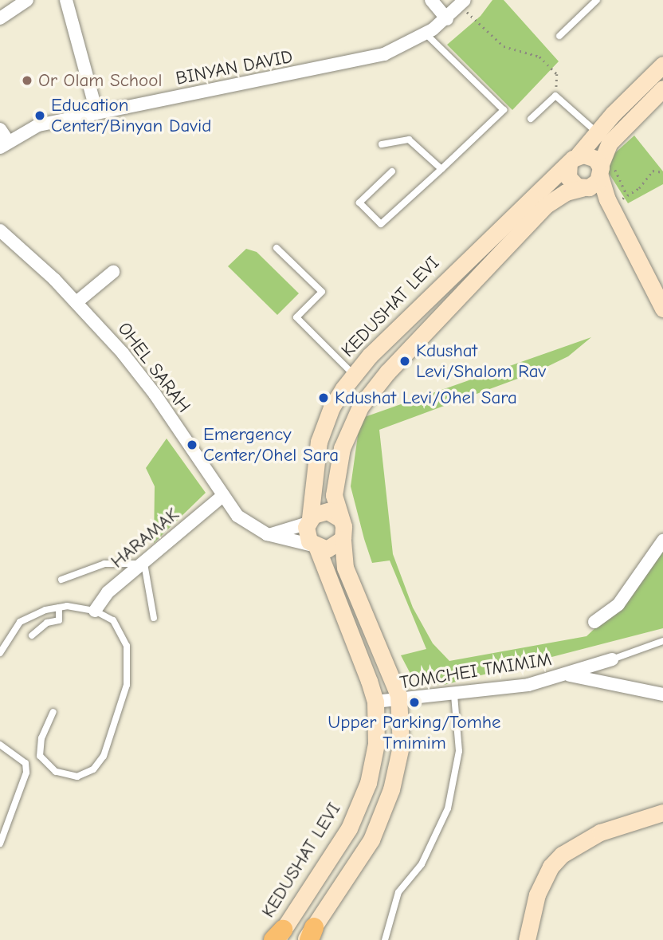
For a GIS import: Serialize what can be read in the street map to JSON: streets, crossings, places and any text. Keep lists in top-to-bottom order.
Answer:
{
  "streets": {
    "street": [
      "BINYAN DAVID",
      "KEDUSHAT LEVI",
      "OHEL SARAH",
      "HARAMAK",
      "TOMCHEI TMIMIM"
    ]
  },
  "crossings": [
    ["KEDUSHAT LEVI", "OHEL SARAH"],
    ["KEDUSHAT LEVI", "TOMCHEI TMIMIM"],
    ["OHEL SARAH", "HARAMAK"]
  ],
  "places": [
    "Or Olam School",
    "Education Center/Binyan David",
    "Kdushat Levi/Shalom Rav",
    "Kdushat Levi/Ohel Sara",
    "Emergency Center/Ohel Sara",
    "Upper Parking/Tomhe Tmimim"
  ]
}
